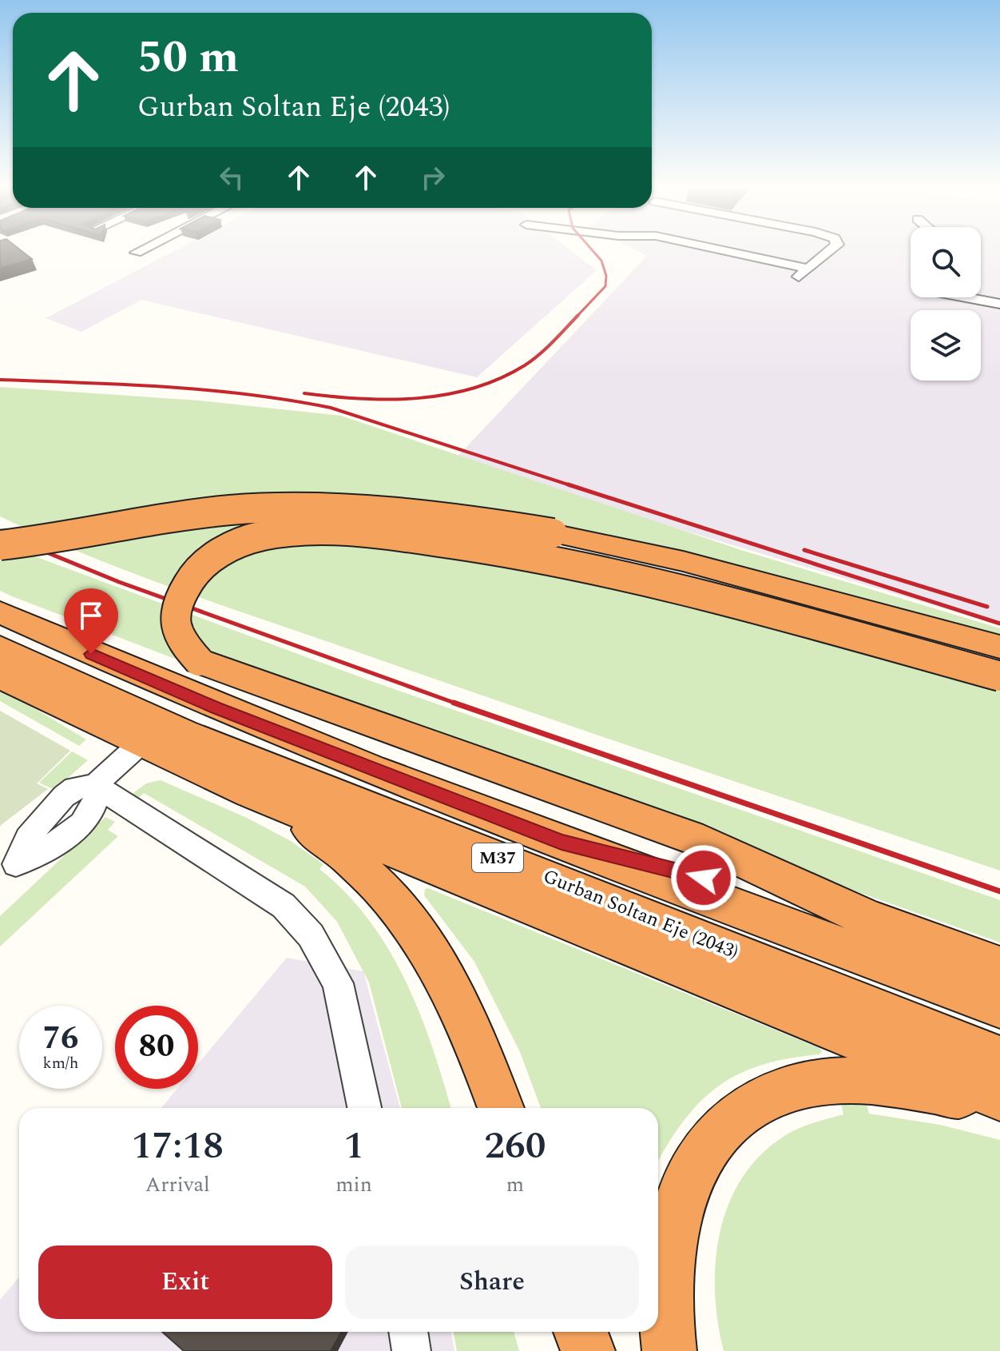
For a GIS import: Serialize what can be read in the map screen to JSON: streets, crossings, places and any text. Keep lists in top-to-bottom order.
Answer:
{
  "streets": {
    "highway": ["M37", "Gurban Soltan Eje (2043)"]
  },
  "page": {
    "turn": ["50 m", "Gurban Soltan Eje (2043)"],
    "speed": "76 km/h",
    "limit": "80",
    "eta": [
      "17:18",
      "Arrival",
      "1",
      "min",
      "260",
      "m"
    ],
    "buttons": ["Exit", "Share"]
  }
}
